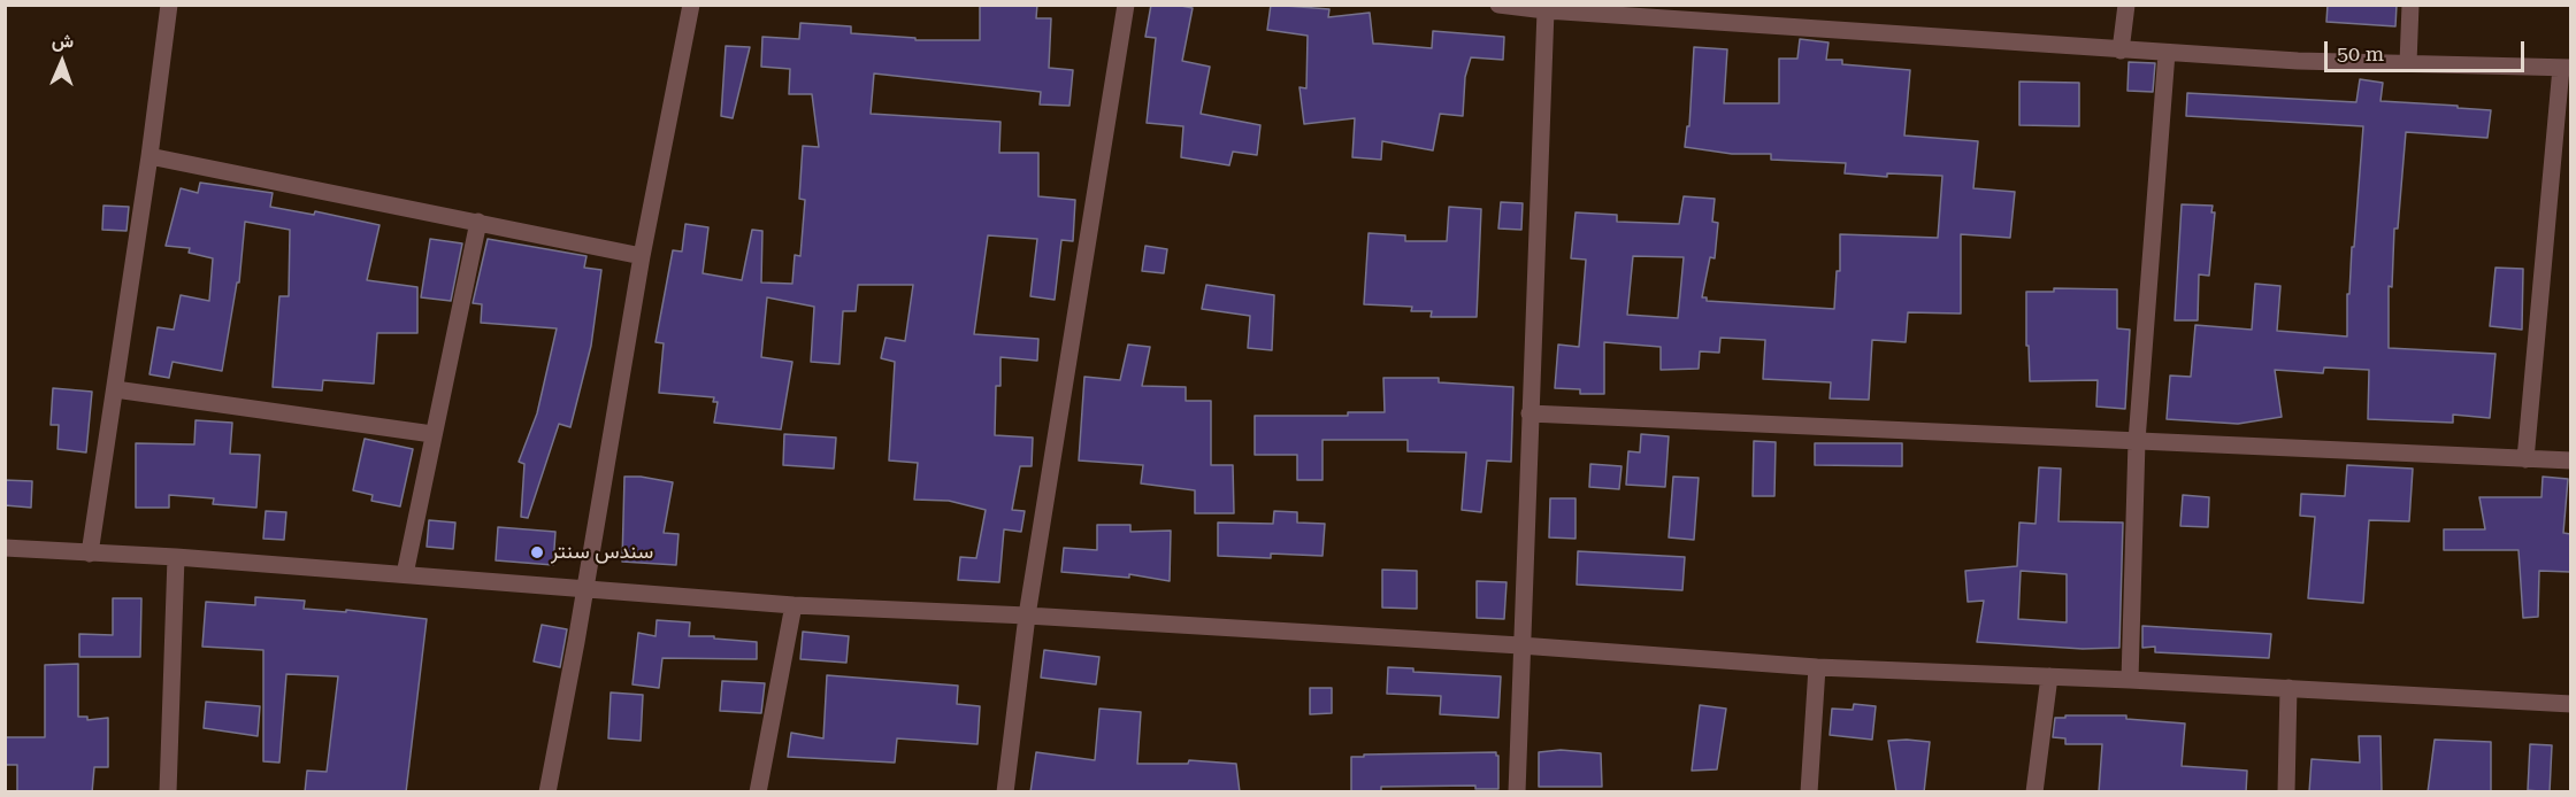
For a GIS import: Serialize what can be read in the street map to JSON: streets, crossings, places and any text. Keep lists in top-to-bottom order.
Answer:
{
  "places": ["سندس سنتر"],
  "scale_bar": "50 m",
  "north": "top"
}
